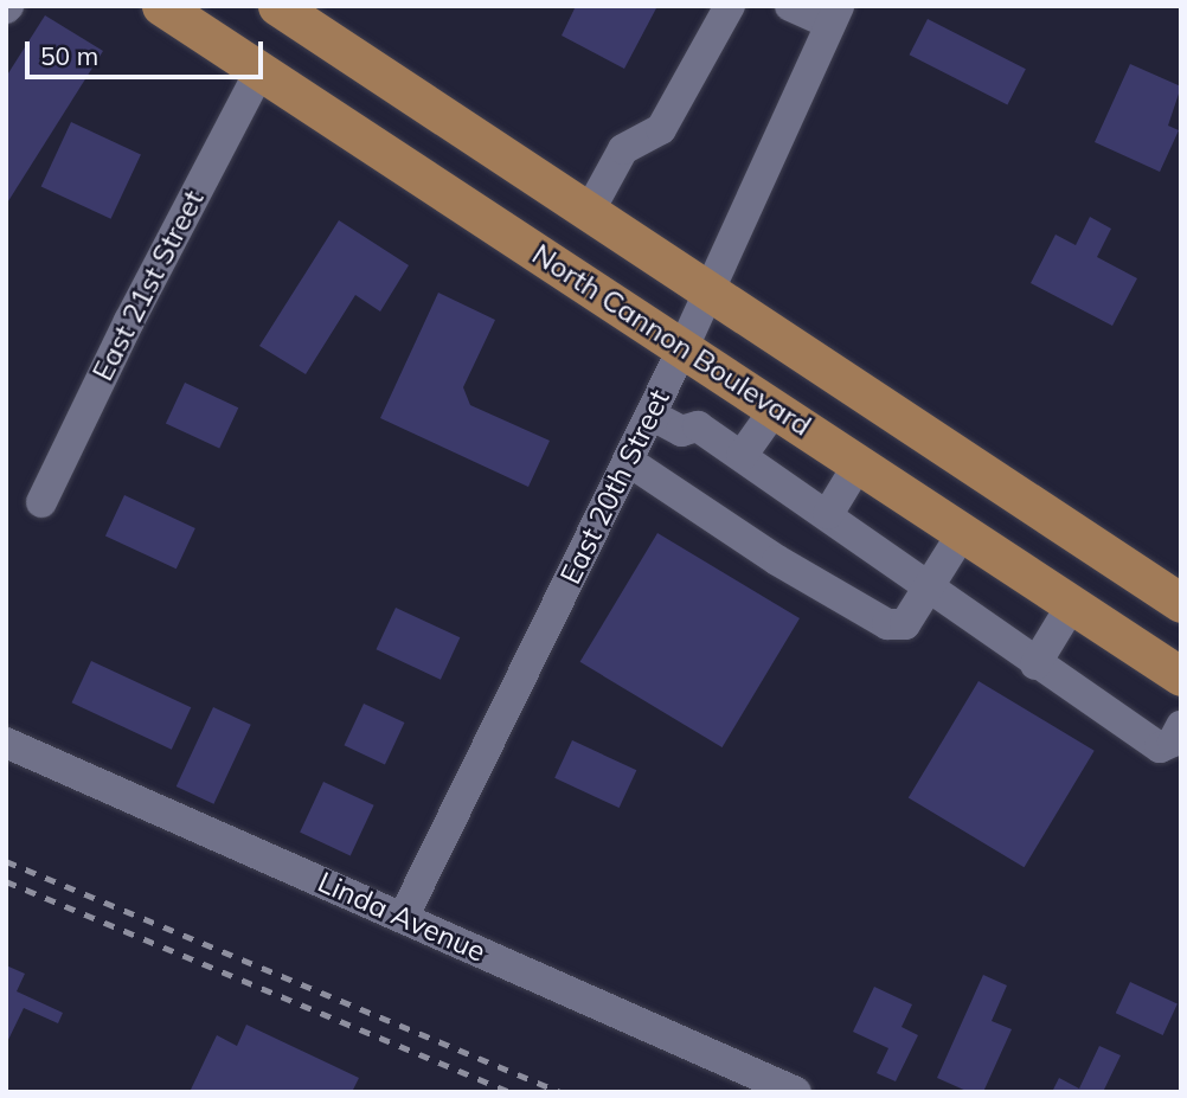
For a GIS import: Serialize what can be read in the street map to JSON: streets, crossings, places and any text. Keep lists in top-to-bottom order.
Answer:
{
  "streets": {
    "main road": ["North Cannon Boulevard"],
    "street": ["East 21st Street", "East 20th Street", "Linda Avenue"]
  },
  "crossings": [
    ["East 21st Street", "North Cannon Boulevard"],
    ["North Cannon Boulevard", "East 20th Street"],
    ["East 20th Street", "Linda Avenue"]
  ],
  "scale_bar": "50 m"
}
